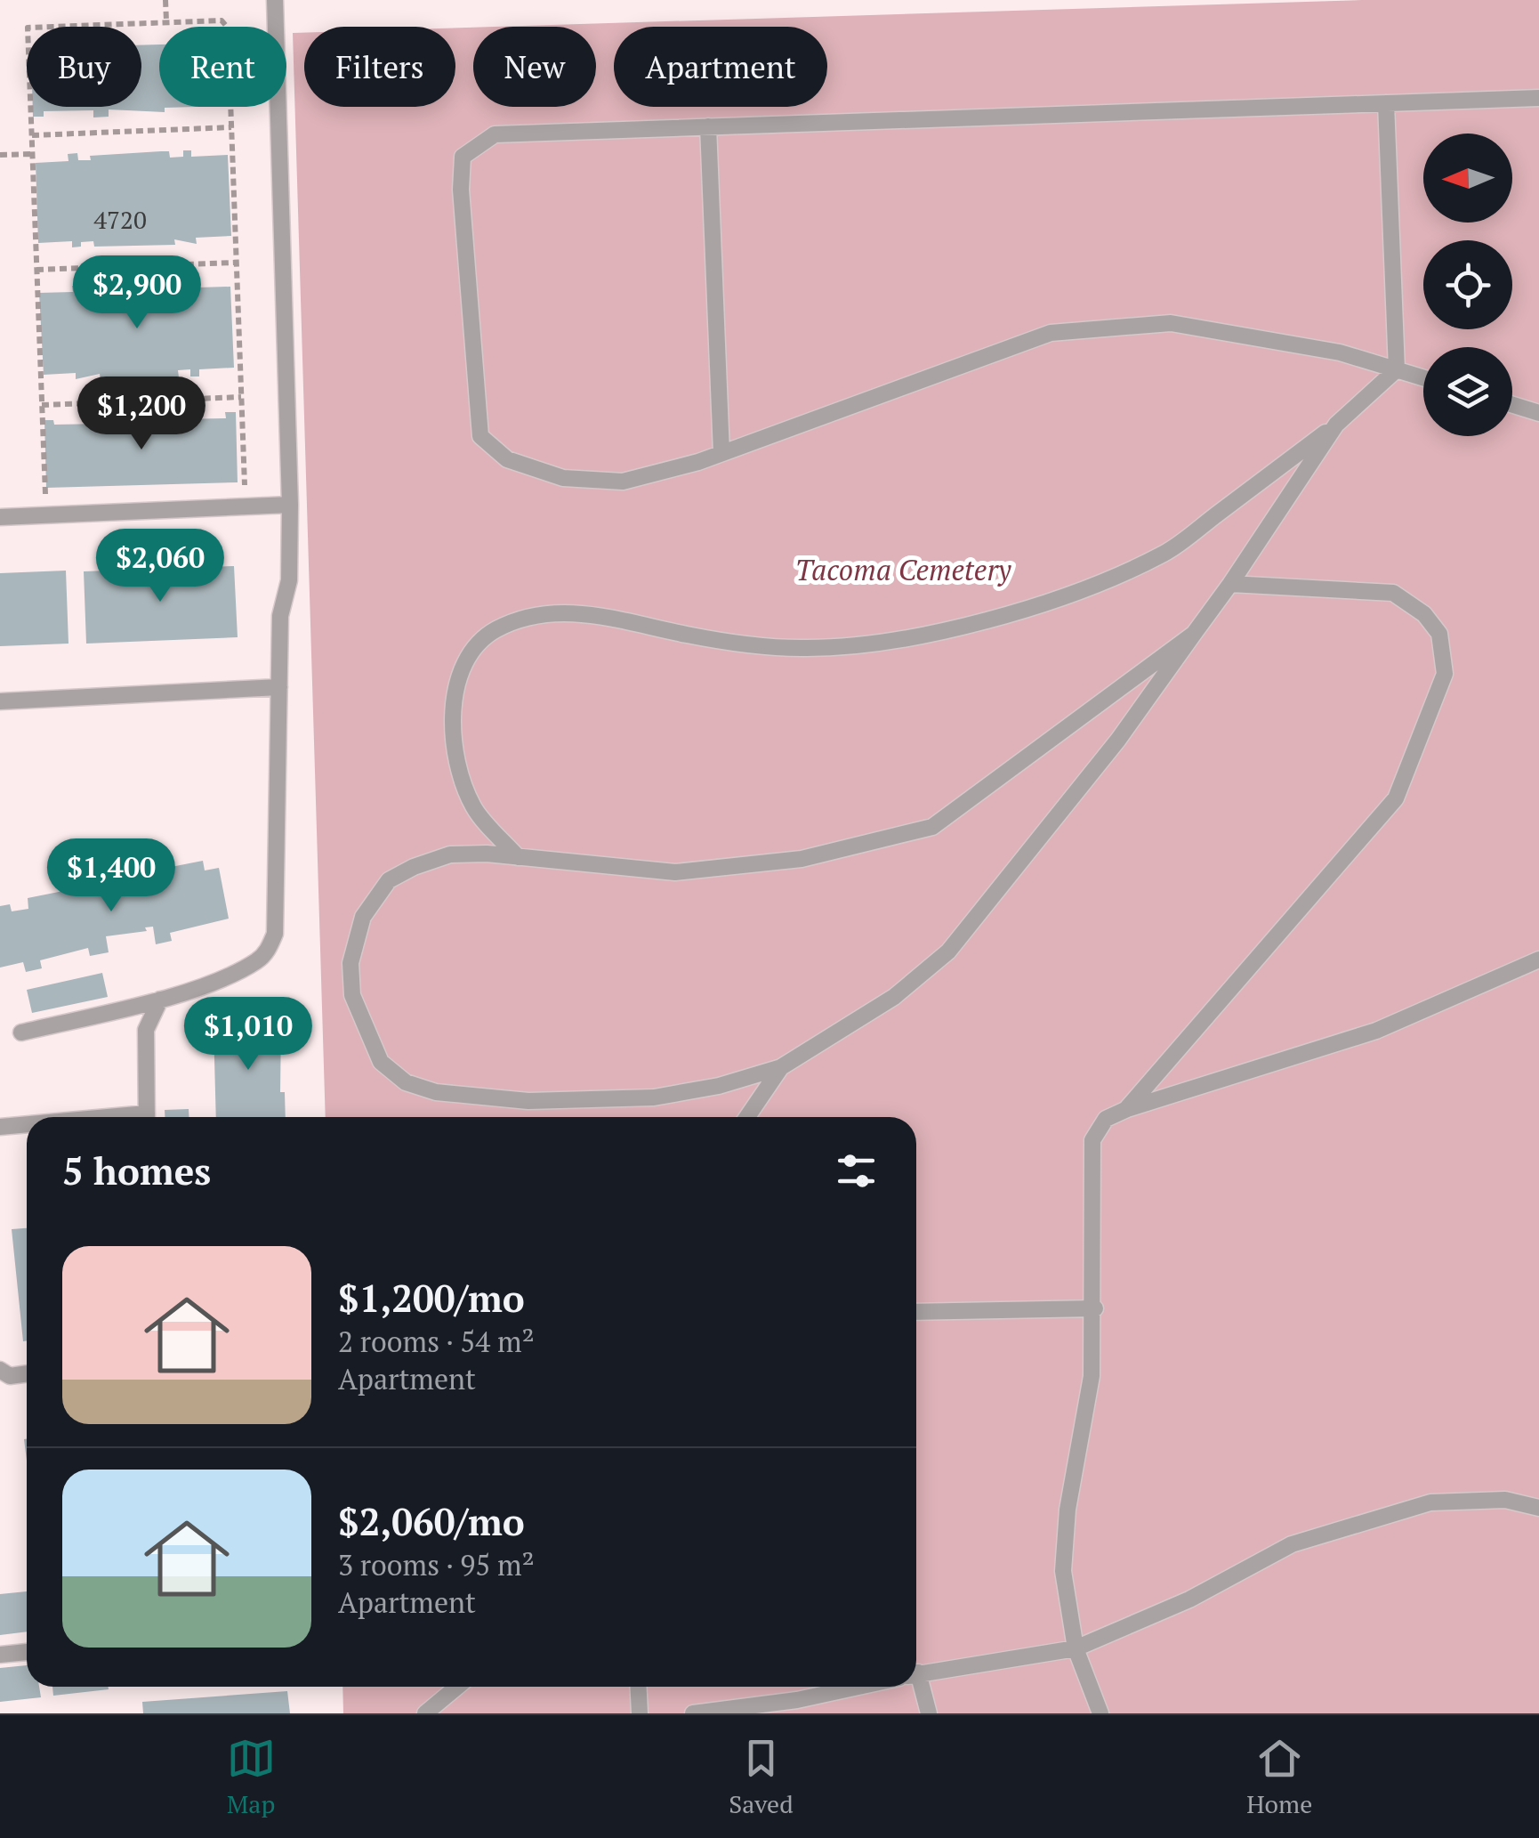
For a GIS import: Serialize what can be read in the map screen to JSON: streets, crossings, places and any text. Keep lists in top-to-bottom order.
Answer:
{
  "parks": ["Tacoma Cemetery"],
  "house_numbers": ["4720"],
  "north": "left",
  "page": {
    "chip": [
      "Buy",
      "Rent",
      "Filters",
      "New",
      "Apartment"
    ],
    "price": [
      "$2,900",
      "$1,200",
      "$2,060",
      "$1,400",
      "$1,010"
    ],
    "heading": "5 homes",
    "list": [
      {
        "name": "$1,200/mo",
        "note": "2 rooms · 54 m² · Apartment"
      },
      {
        "name": "$2,060/mo",
        "note": "3 rooms · 95 m² · Apartment"
      }
    ],
    "tabs": ["Map", "Saved", "Home"]
  }
}
